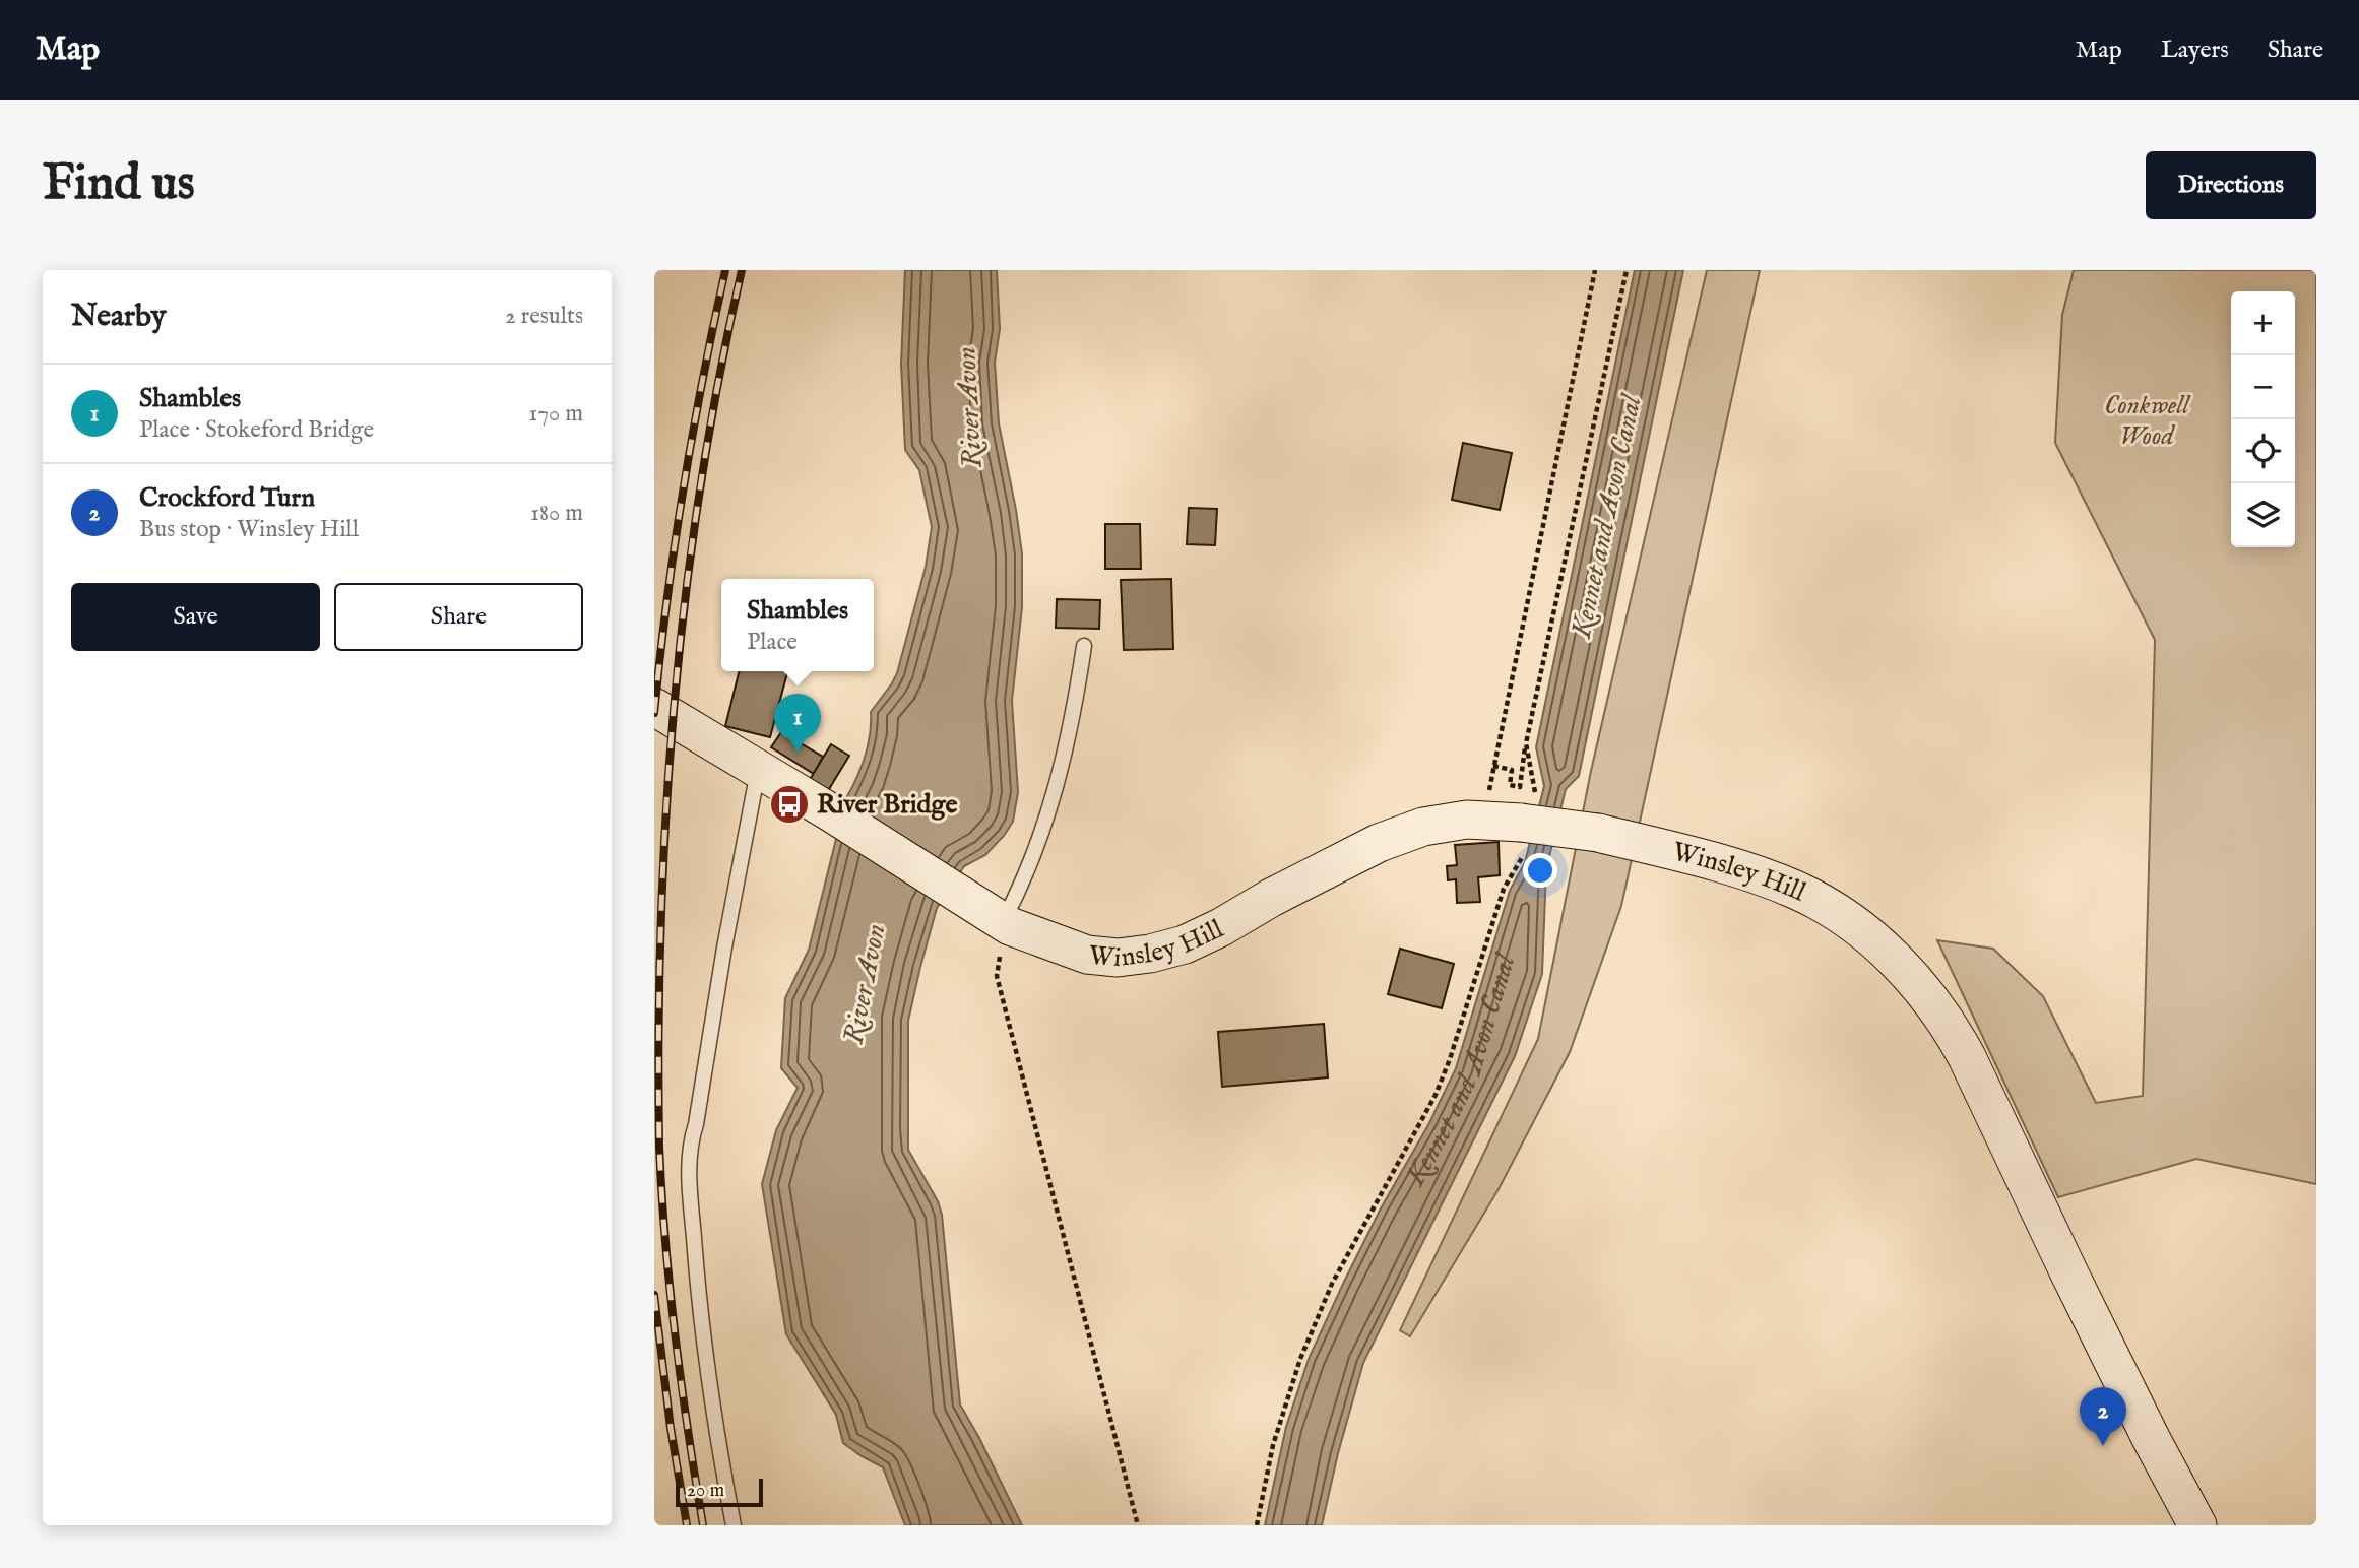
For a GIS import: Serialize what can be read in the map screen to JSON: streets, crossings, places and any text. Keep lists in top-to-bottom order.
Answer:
{
  "streets": {
    "main road": ["Winsley Hill"]
  },
  "water": ["River Avon", "Kennet and Avon Canal"],
  "parks": ["Conkwell Wood"],
  "places": {
    "bus stop": ["River Bridge"]
  },
  "scale_bar": "20 m",
  "page": {
    "header": "Map",
    "nav": ["Map", "Layers", "Share"],
    "buttons": [
      "Directions",
      ["Save", "Share"]
    ],
    "title": "Find us",
    "heading": ["Nearby", "2 results"],
    "map_buttons": ["+", "−"],
    "list": [
      {
        "mark": "1",
        "name": "Shambles",
        "note": "Place · Stokeford Bridge",
        "value": "170 m"
      },
      {
        "mark": "2",
        "name": "Crockford Turn",
        "note": "Bus stop · Winsley Hill",
        "value": "180 m"
      }
    ],
    "popup": ["Shambles", "Place"],
    "pins": ["1", "2"],
    "scale": "20 m"
  }
}
